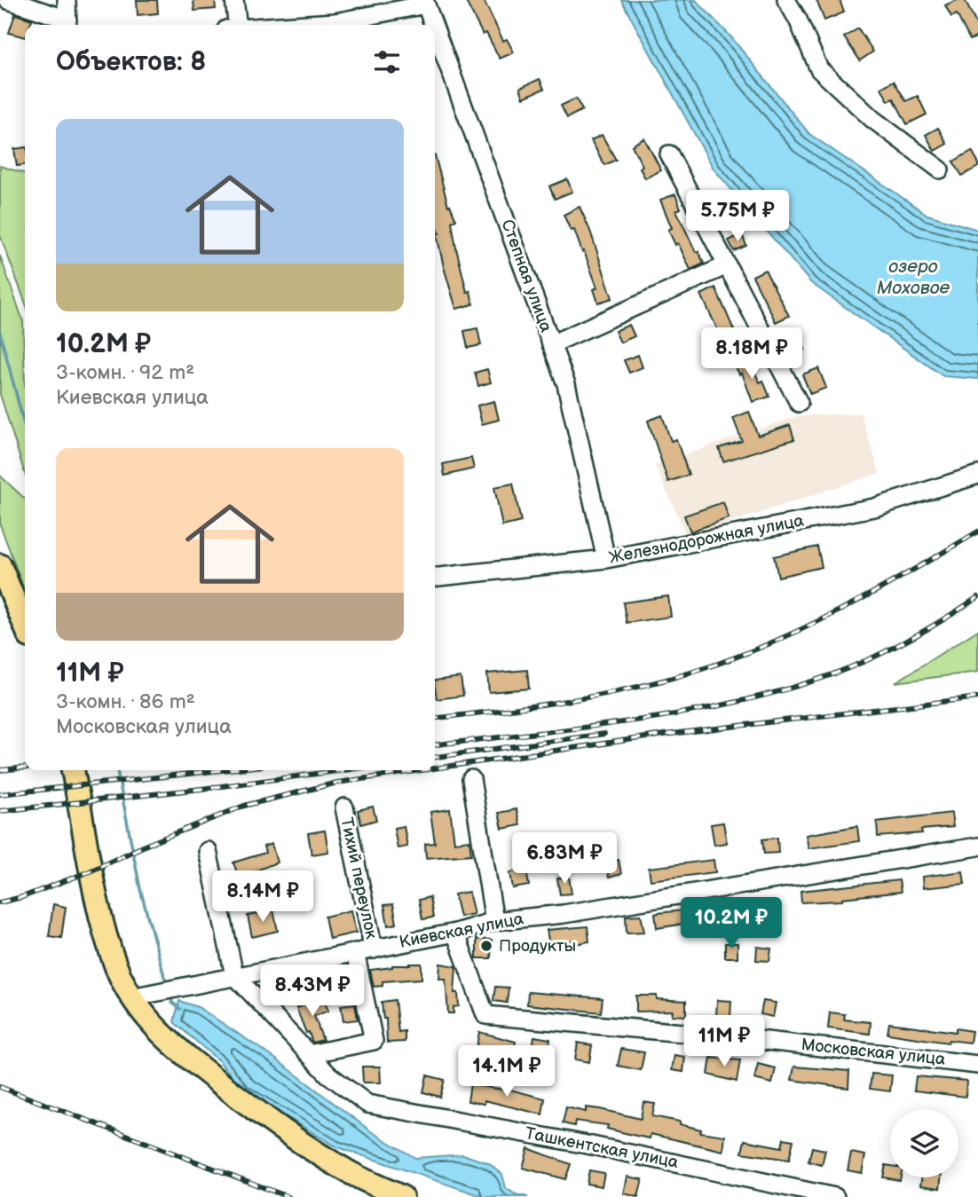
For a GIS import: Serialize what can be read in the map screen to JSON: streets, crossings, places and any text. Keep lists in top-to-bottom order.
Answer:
{
  "streets": {
    "street": [
      "Степная улица",
      "Железнодорожная улица",
      "Тихий переулок",
      "Киевская улица",
      "Московская улица",
      "Ташкентская улица"
    ]
  },
  "crossings": [
    ["Степная улица", "Железнодорожная улица"],
    ["Тихий переулок", "Киевская улица"],
    ["Тихий переулок", "Ташкентская улица"],
    ["Киевская улица", "Московская улица"]
  ],
  "water": ["озеро Моховое"],
  "places": ["Продукты"],
  "page": {
    "heading": "Объектов: 8",
    "list": [
      {
        "name": "10.2M ₽",
        "note": "3-комн. · 92 m² · Киевская улица"
      },
      {
        "name": "11M ₽",
        "note": "3-комн. · 86 m² · Московская улица"
      }
    ],
    "price": [
      "5.75M ₽",
      "8.18M ₽",
      "6.83M ₽",
      "8.14M ₽",
      "10.2M ₽",
      "8.43M ₽",
      "11M ₽",
      "14.1M ₽"
    ]
  }
}
